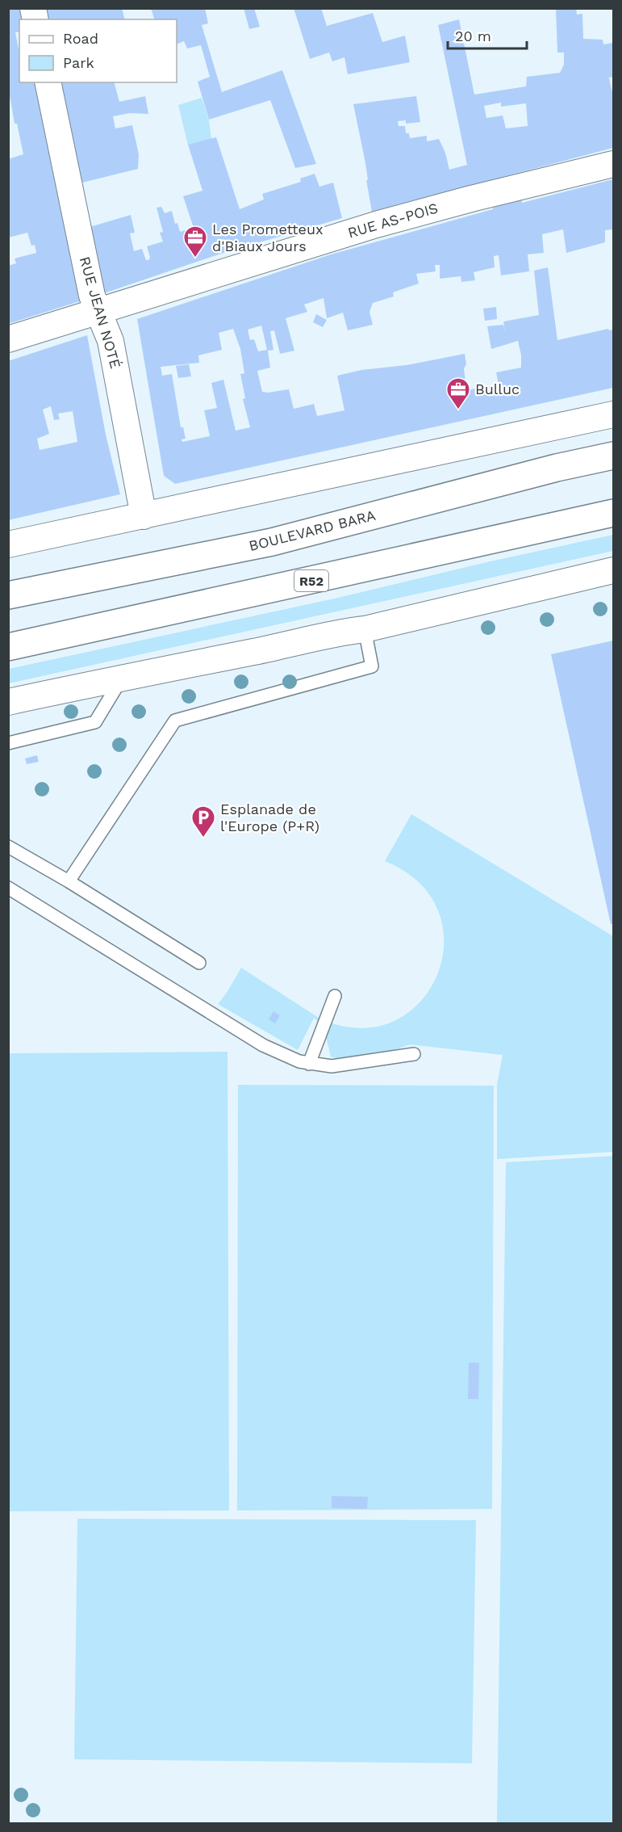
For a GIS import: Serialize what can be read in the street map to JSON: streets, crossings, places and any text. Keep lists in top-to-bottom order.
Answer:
{
  "streets": {
    "main road": ["BOULEVARD BARA", "R52"],
    "street": ["RUE AS-POIS", "RUE JEAN NOTÉ"]
  },
  "crossings": [
    ["RUE AS-POIS", "RUE JEAN NOTÉ"]
  ],
  "places": {
    "office": ["Les Prometteux d'Biaux Jours", "Bulluc"],
    "parking": ["Esplanade de l'Europe (P+R)"]
  },
  "legend": ["Road", "Park"],
  "scale_bar": "20 m"
}
